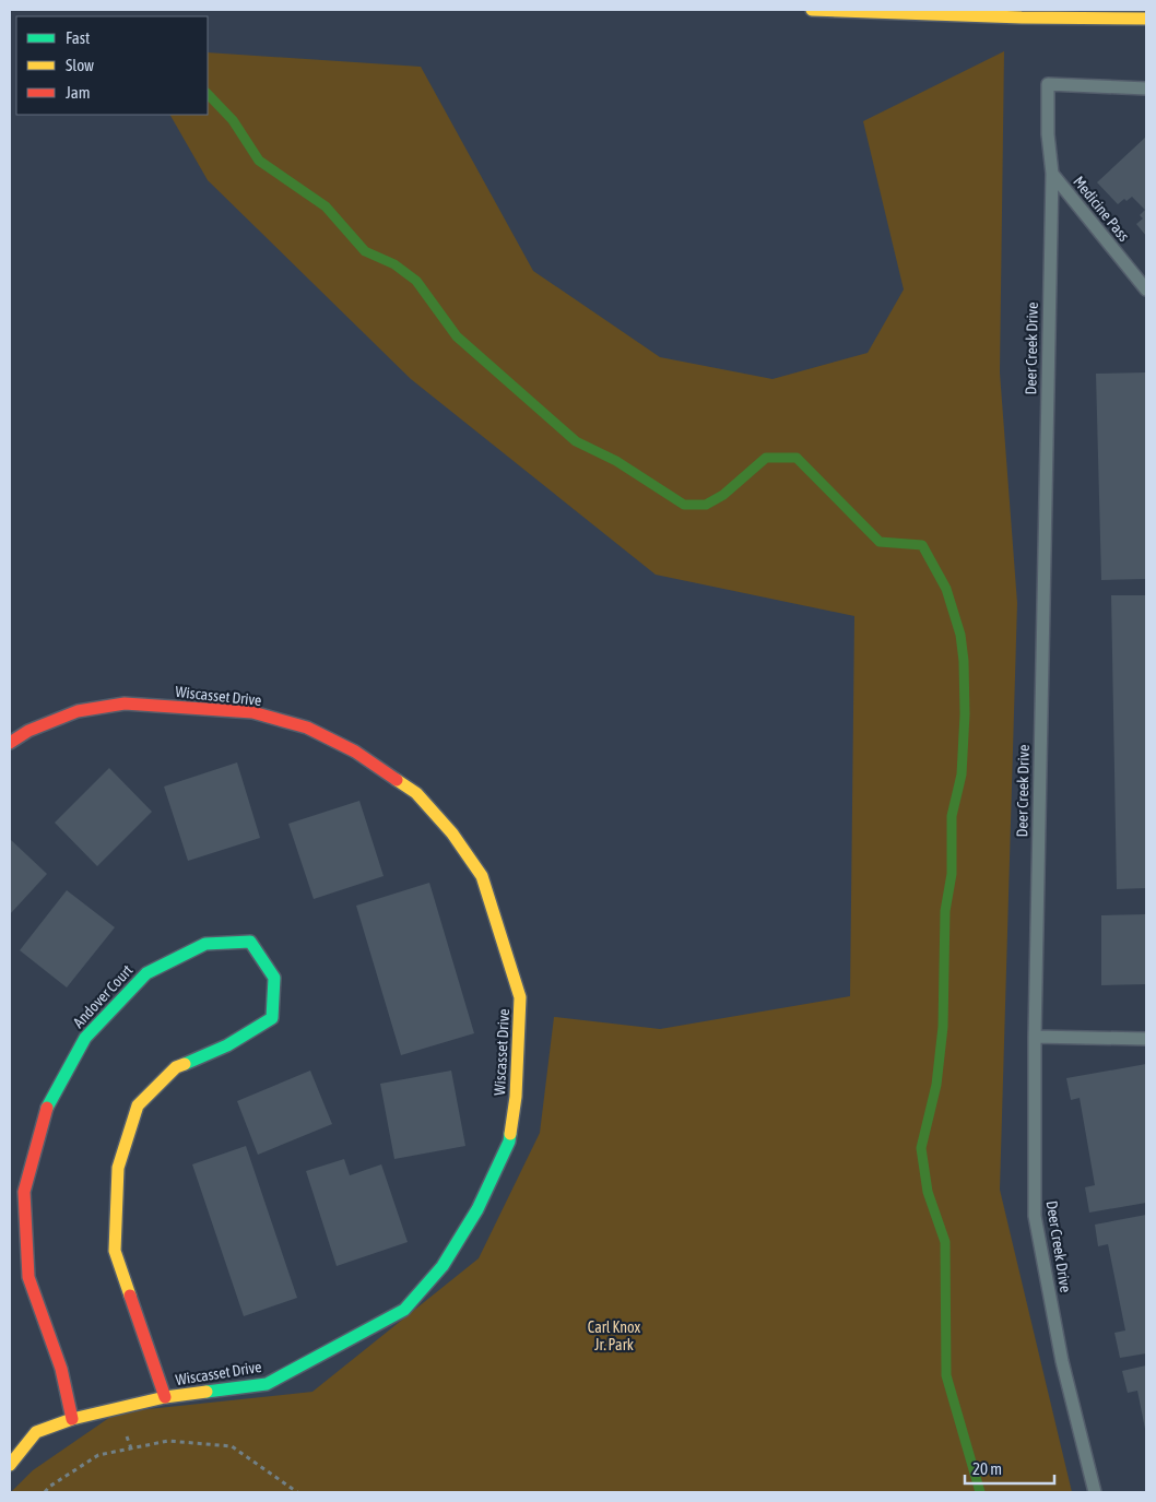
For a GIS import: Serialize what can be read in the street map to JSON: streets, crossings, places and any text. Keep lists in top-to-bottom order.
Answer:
{
  "streets": {
    "street": ["Wiscasset Drive", "Andover Court"],
    "lane": ["Medicine Pass", "Deer Creek Drive"]
  },
  "crossings": [
    ["Medicine Pass", "Deer Creek Drive"],
    ["Wiscasset Drive", "Andover Court"]
  ],
  "parks": ["Carl Knox Jr. Park"],
  "legend": ["Fast", "Slow", "Jam"],
  "scale_bar": "20 m"
}
